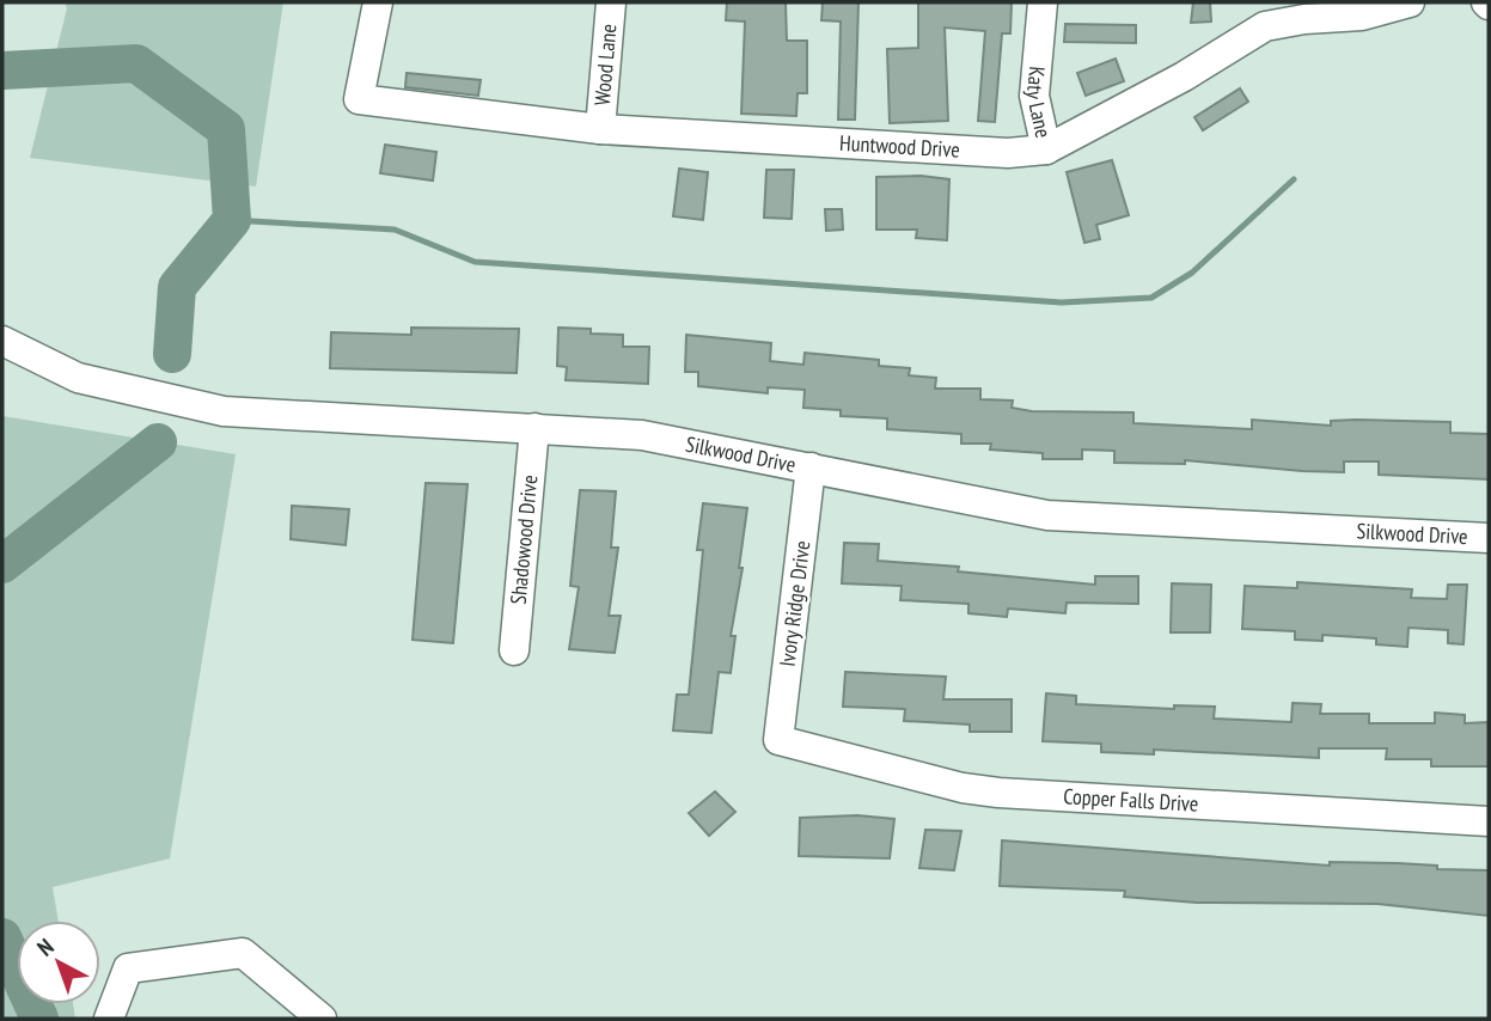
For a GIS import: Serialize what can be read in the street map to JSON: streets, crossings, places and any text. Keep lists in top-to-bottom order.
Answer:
{
  "streets": {
    "street": [
      "Wood Lane",
      "Katy Lane",
      "Huntwood Drive",
      "Silkwood Drive",
      "Shadowood Drive",
      "Ivory Ridge Drive",
      "Copper Falls Drive"
    ]
  },
  "crossings": [
    ["Wood Lane", "Huntwood Drive"],
    ["Katy Lane", "Huntwood Drive"],
    ["Silkwood Drive", "Shadowood Drive"],
    ["Silkwood Drive", "Ivory Ridge Drive"],
    ["Ivory Ridge Drive", "Copper Falls Drive"]
  ],
  "north": "top left"
}
